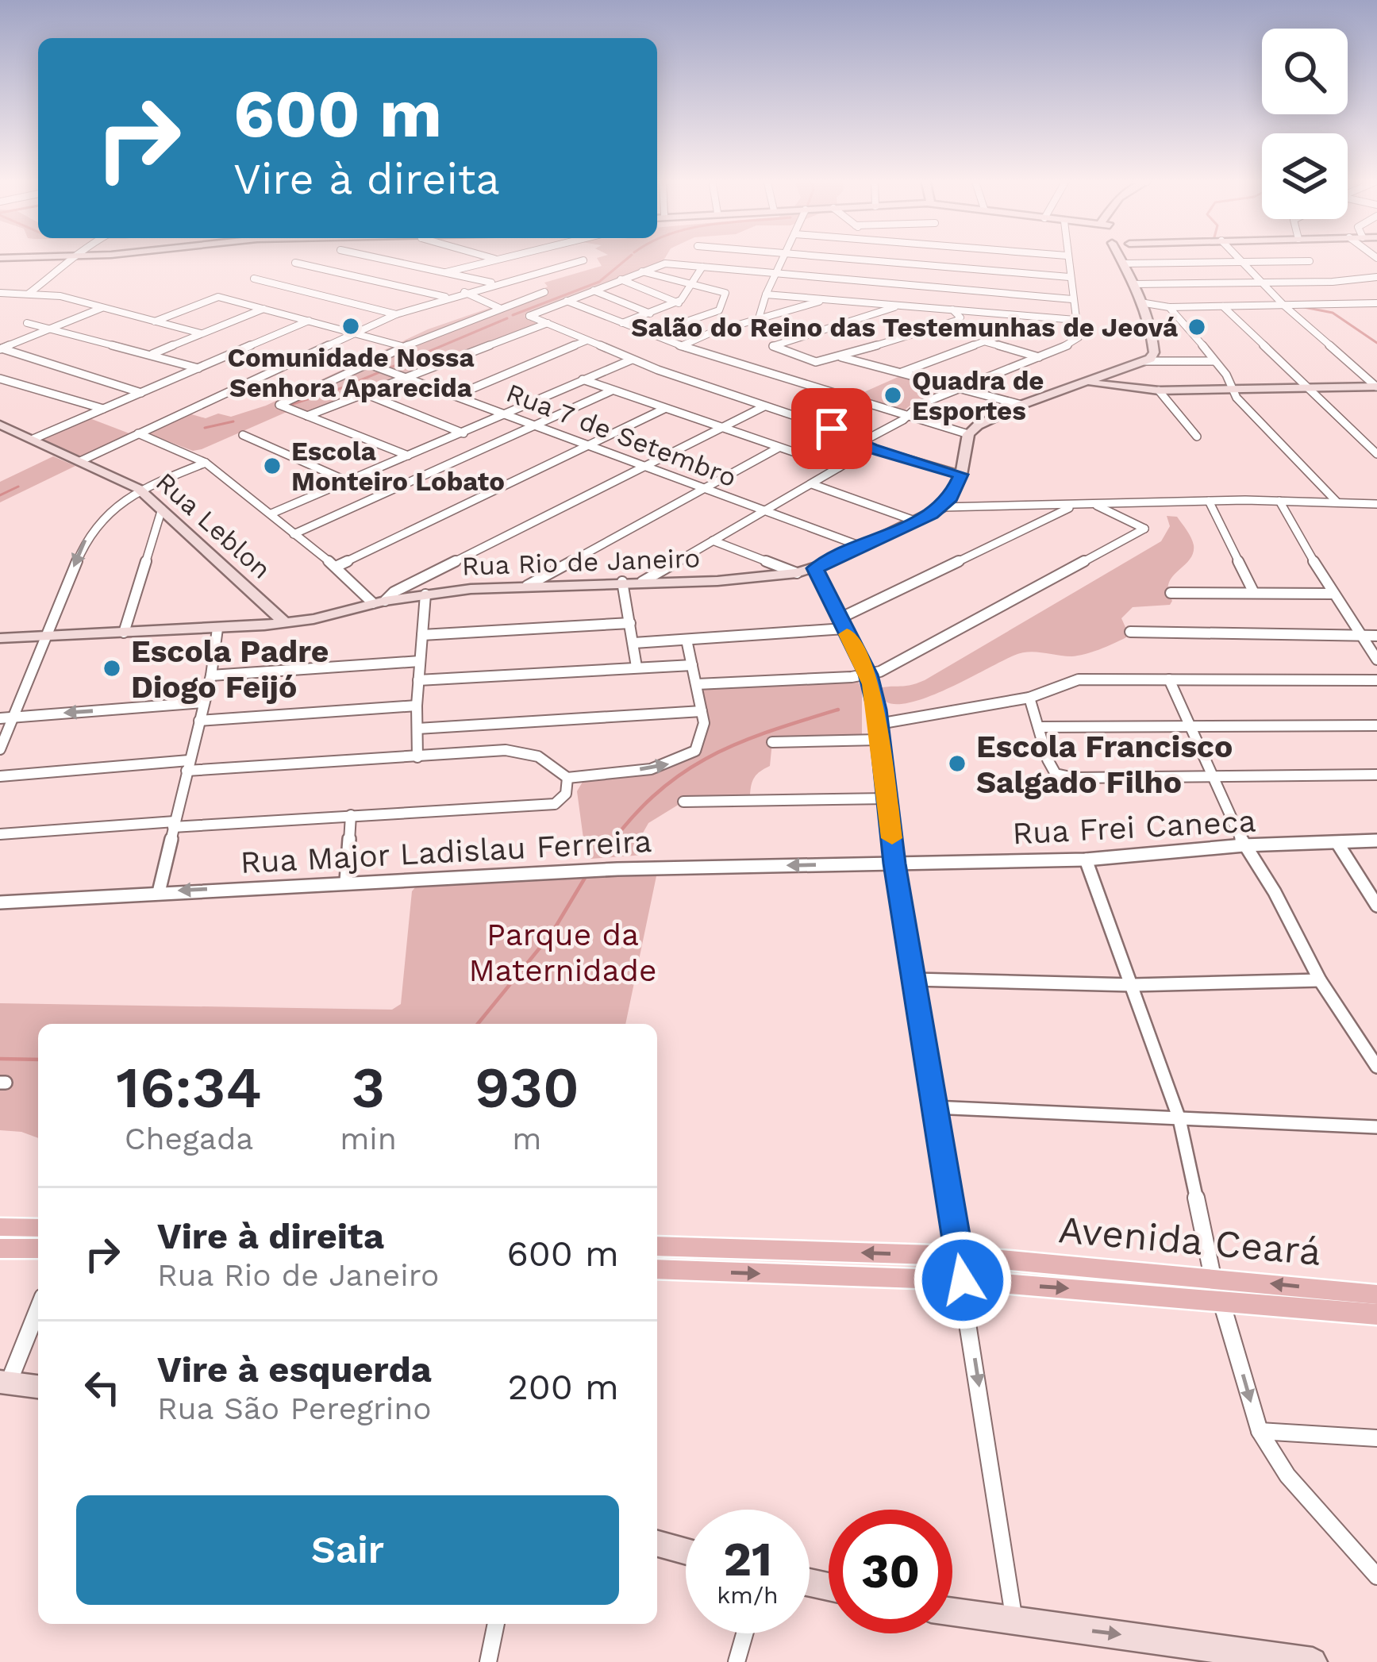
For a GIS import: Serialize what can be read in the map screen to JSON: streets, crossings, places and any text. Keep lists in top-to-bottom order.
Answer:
{
  "streets": {
    "main road": ["Avenida Ceará"],
    "street": [
      "Rua 7 de Setembro",
      "Rua Leblon",
      "Rua Rio de Janeiro",
      "Rua Frei Caneca",
      "Rua Major Ladislau Ferreira"
    ]
  },
  "crossings": [
    ["Rua 7 de Setembro", "Rua Rio de Janeiro"],
    ["Rua Leblon", "Rua Rio de Janeiro"],
    ["Rua Frei Caneca", "Rua Major Ladislau Ferreira"]
  ],
  "parks": ["Parque da Maternidade"],
  "places": [
    "Comunidade Nossa Senhora Aparecida",
    "Salão do Reino das Testemunhas de Jeová",
    "Quadra de Esportes",
    "Escola Monteiro Lobato",
    "Escola Padre Diogo Feijó",
    "Escola Francisco Salgado Filho"
  ],
  "page": {
    "turn": ["600 m", "Vire à direita"],
    "eta": [
      "16:34",
      "Chegada",
      "3",
      "min",
      "930",
      "m"
    ],
    "list": [
      {
        "name": "Vire à direita",
        "note": "Rua Rio de Janeiro",
        "value": "600 m"
      },
      {
        "name": "Vire à esquerda",
        "note": "Rua São Peregrino",
        "value": "200 m"
      }
    ],
    "buttons": "Sair",
    "speed": "21 km/h",
    "limit": "30"
  }
}
